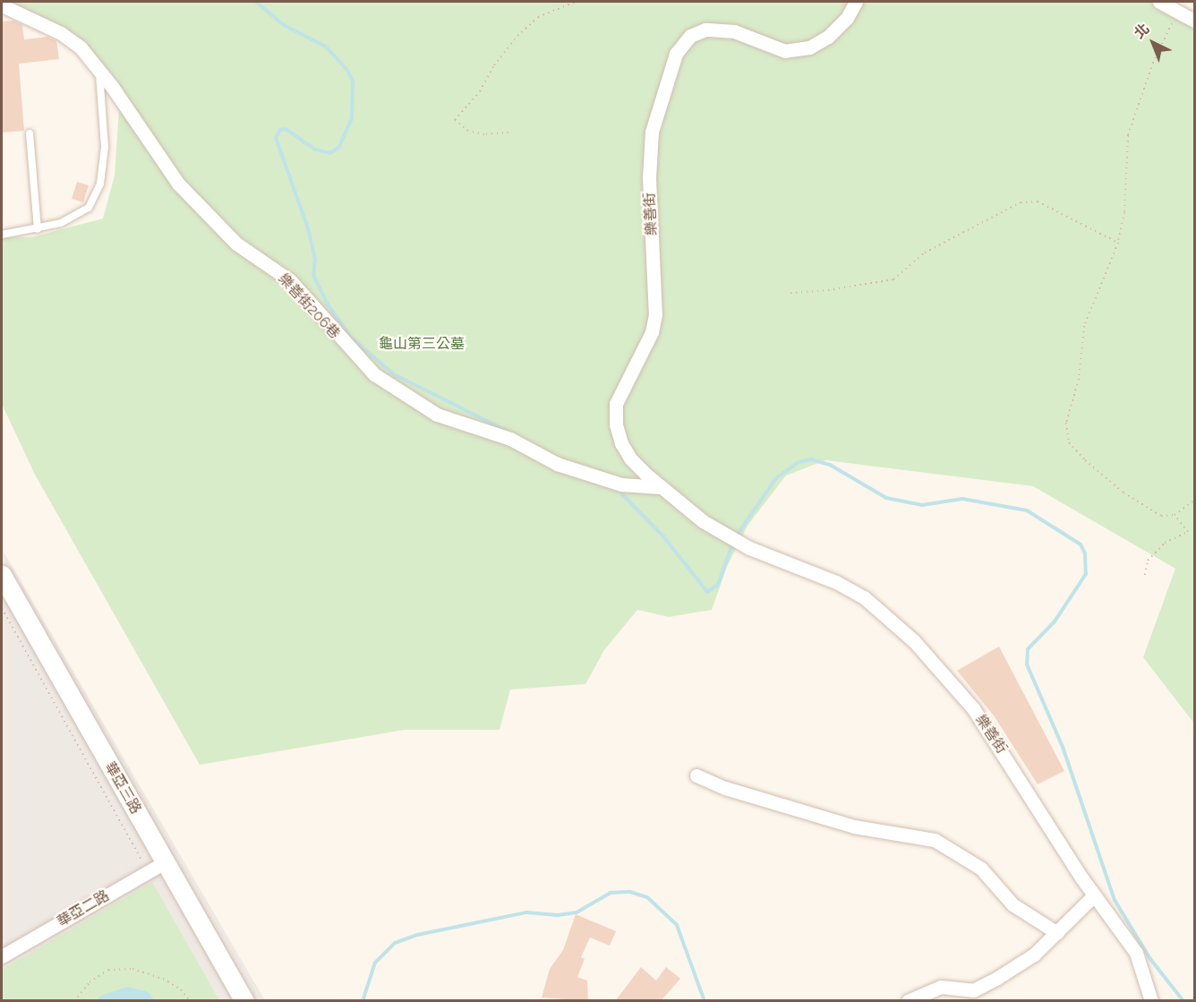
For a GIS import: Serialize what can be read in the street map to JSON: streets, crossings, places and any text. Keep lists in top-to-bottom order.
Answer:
{
  "streets": {
    "street": [
      "樂善街",
      "樂善街206巷",
      "華亞三路",
      "華亞二路"
    ]
  },
  "crossings": [
    ["樂善街", "樂善街206巷"],
    ["華亞三路", "華亞二路"]
  ],
  "parks": ["龜山第三公墓"],
  "north": "top left"
}
